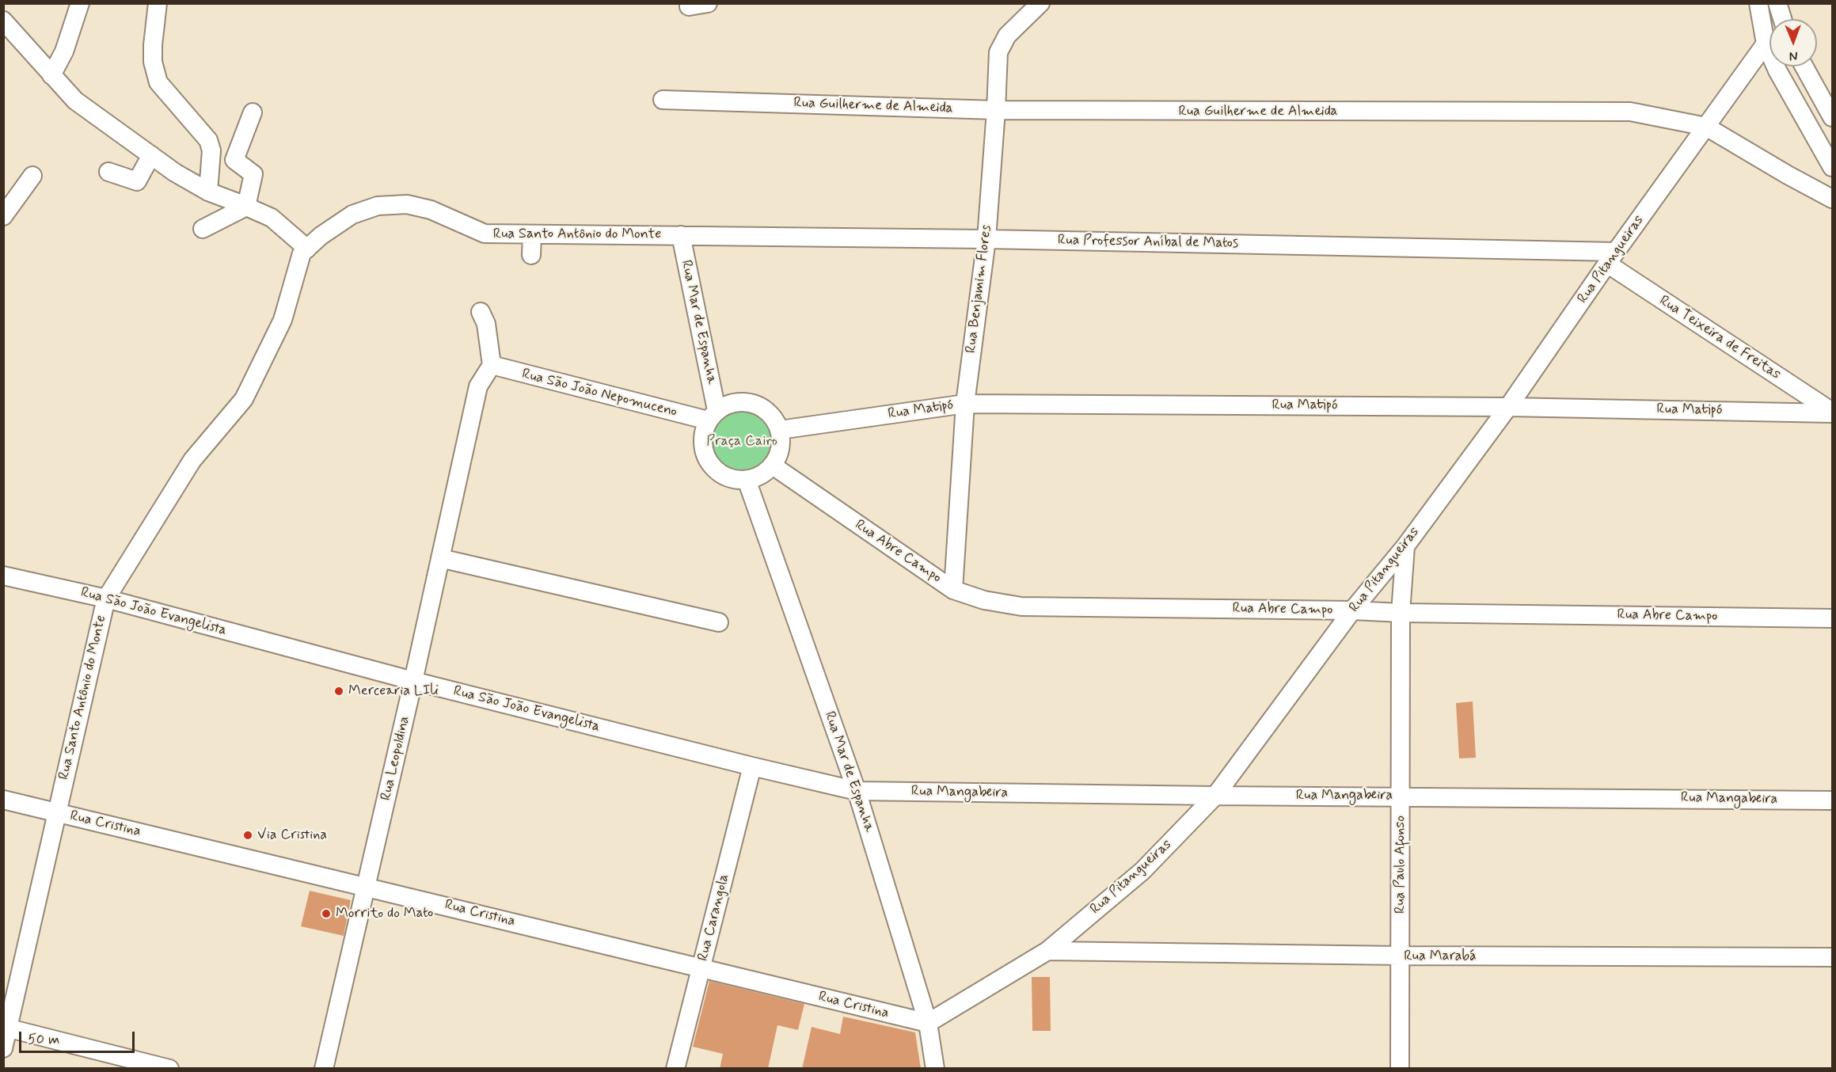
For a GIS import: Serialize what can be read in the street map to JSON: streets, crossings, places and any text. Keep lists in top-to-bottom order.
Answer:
{
  "streets": {
    "street": [
      "Rua Guilherme de Almeida",
      "Rua Santo Antônio do Monte",
      "Rua Professor Aníbal de Matos",
      "Rua Pitangueiras",
      "Rua Benjamim Flores",
      "Rua Mar de Espanha",
      "Rua Teixeira de Freitas",
      "Rua São João Nepomuceno",
      "Rua Matipó",
      "Rua Abre Campo",
      "Rua São João Evangelista",
      "Rua Leopoldina",
      "Rua Mangabeira",
      "Rua Cristina",
      "Rua Paulo Afonso",
      "Rua Carangola",
      "Rua Marabá"
    ]
  },
  "crossings": [
    ["Rua Guilherme de Almeida", "Rua Pitangueiras"],
    ["Rua Guilherme de Almeida", "Rua Benjamim Flores"],
    ["Rua Santo Antônio do Monte", "Rua Professor Aníbal de Matos"],
    ["Rua Santo Antônio do Monte", "Rua Mar de Espanha"],
    ["Rua Santo Antônio do Monte", "Rua São João Evangelista"],
    ["Rua Santo Antônio do Monte", "Rua Cristina"],
    ["Rua Professor Aníbal de Matos", "Rua Pitangueiras"],
    ["Rua Professor Aníbal de Matos", "Rua Benjamim Flores"],
    ["Rua Professor Aníbal de Matos", "Rua Mar de Espanha"],
    ["Rua Professor Aníbal de Matos", "Rua Teixeira de Freitas"],
    ["Rua Pitangueiras", "Rua Mar de Espanha"],
    ["Rua Pitangueiras", "Rua Teixeira de Freitas"],
    ["Rua Pitangueiras", "Rua Matipó"],
    ["Rua Pitangueiras", "Rua Abre Campo"],
    ["Rua Pitangueiras", "Rua Mangabeira"],
    ["Rua Pitangueiras", "Rua Cristina"],
    ["Rua Pitangueiras", "Rua Paulo Afonso"],
    ["Rua Pitangueiras", "Rua Marabá"],
    ["Rua Benjamim Flores", "Rua Matipó"],
    ["Rua Benjamim Flores", "Rua Abre Campo"],
    ["Rua Mar de Espanha", "Rua São João Nepomuceno"],
    ["Rua Mar de Espanha", "Rua Matipó"],
    ["Rua Mar de Espanha", "Rua Abre Campo"],
    ["Rua Mar de Espanha", "Rua São João Evangelista"],
    ["Rua Mar de Espanha", "Rua Mangabeira"],
    ["Rua Mar de Espanha", "Rua Cristina"],
    ["Rua Teixeira de Freitas", "Rua Matipó"],
    ["Rua São João Nepomuceno", "Rua Matipó"],
    ["Rua São João Nepomuceno", "Rua Abre Campo"],
    ["Rua São João Nepomuceno", "Rua Leopoldina"],
    ["Rua Matipó", "Rua Abre Campo"],
    ["Rua Abre Campo", "Rua Paulo Afonso"],
    ["Rua São João Evangelista", "Rua Leopoldina"],
    ["Rua São João Evangelista", "Rua Mangabeira"],
    ["Rua São João Evangelista", "Rua Carangola"],
    ["Rua Leopoldina", "Rua Cristina"],
    ["Rua Mangabeira", "Rua Paulo Afonso"],
    ["Rua Cristina", "Rua Carangola"],
    ["Rua Paulo Afonso", "Rua Marabá"]
  ],
  "parks": ["Praça Cairo"],
  "places": ["Mercearia LIli", "Via Cristina", "Morrito do Mato"],
  "scale_bar": "50 m",
  "north": "bottom"
}
